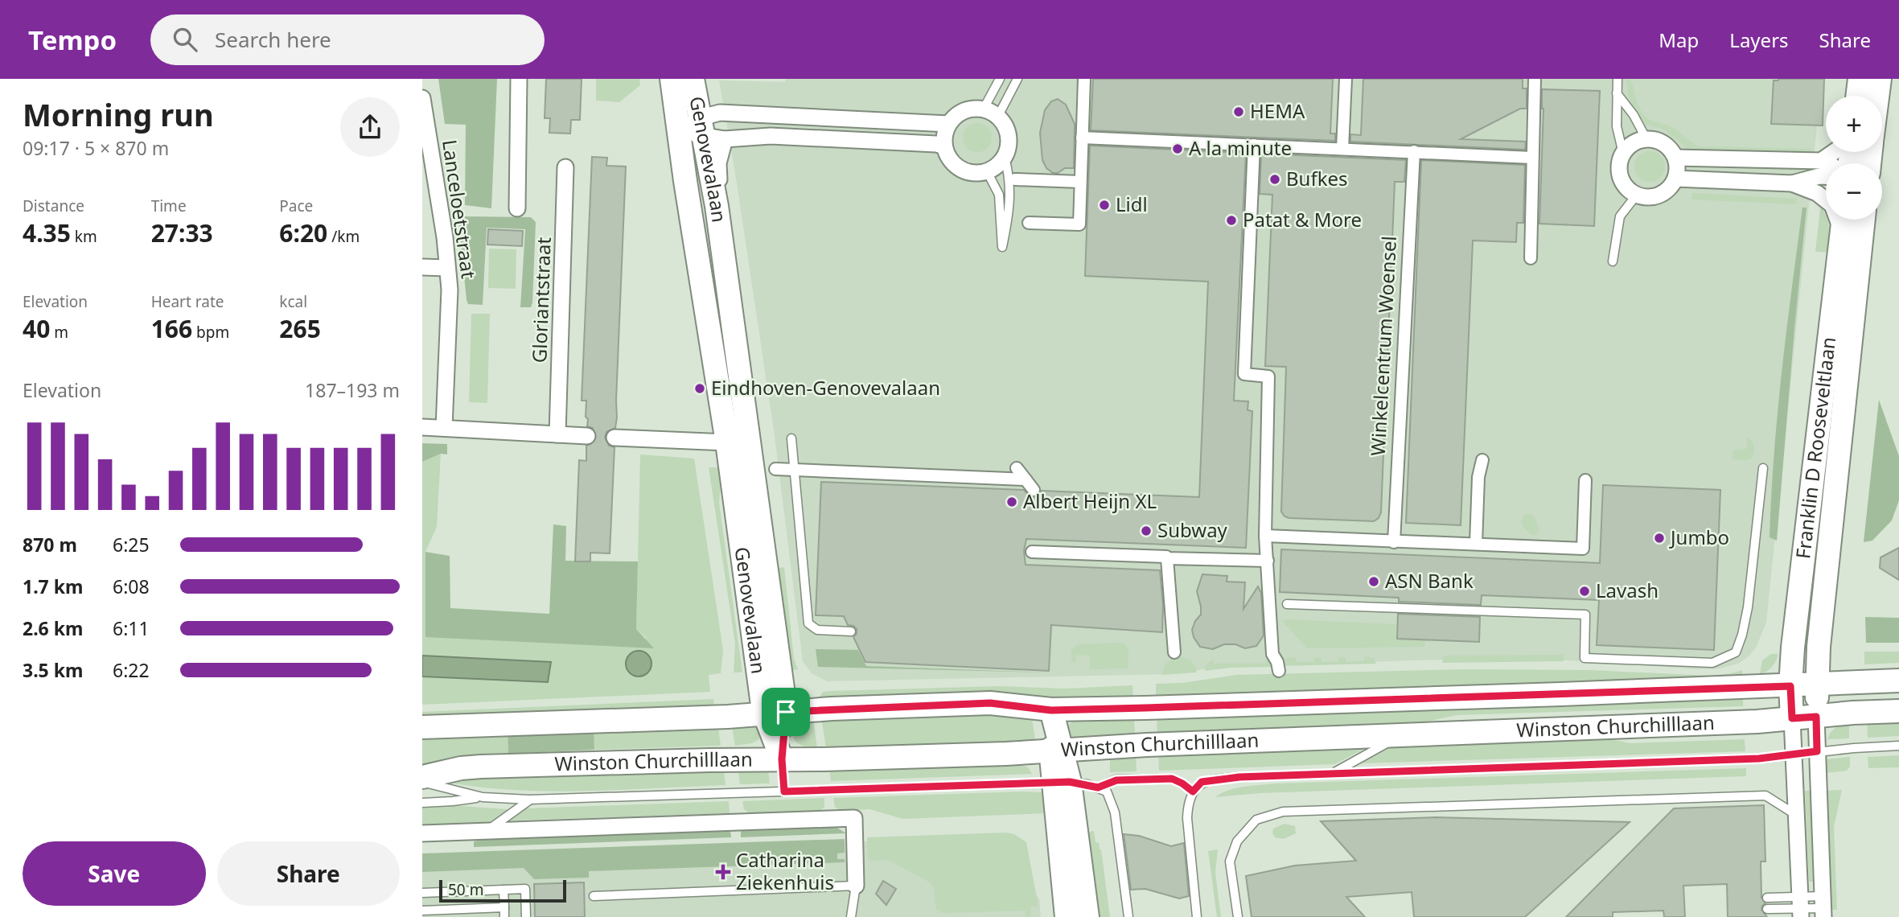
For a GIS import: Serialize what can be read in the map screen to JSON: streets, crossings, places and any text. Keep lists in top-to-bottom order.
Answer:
{
  "streets": {
    "main road": ["Genovevalaan", "Franklin D Rooseveltlaan", "Winston Churchilllaan"],
    "street": ["Lanceloetstraat", "Gloriantstraat", "Winkelcentrum Woensel"]
  },
  "crossings": [
    ["Genovevalaan", "Winston Churchilllaan"],
    ["Franklin D Rooseveltlaan", "Winston Churchilllaan"]
  ],
  "places": {
    "other": [
      "HEMA",
      "A la minute",
      "Bufkes",
      "Lidl",
      "Patat & More",
      "Eindhoven-Genovevalaan",
      "Albert Heijn XL",
      "Subway",
      "Jumbo",
      "ASN Bank",
      "Lavash"
    ],
    "health": ["Catharina Ziekenhuis"]
  },
  "scale_bar": "50 m",
  "page": {
    "header": "Tempo",
    "search": "Search here",
    "nav": ["Map", "Layers", "Share"],
    "heading": ["Morning run", "09:17 · 5 × 870 m"],
    "map_buttons": ["+", "−"],
    "stats": [
      ["Distance", "4.35 km"],
      ["Time", "27:33"],
      ["Pace", "6:20 /km"],
      ["Elevation", "40 m"],
      ["Heart rate", "166 bpm"],
      ["kcal", "265"]
    ],
    "chart": ["Elevation", "187–193 m"],
    "list": [
      {
        "name": "870 m",
        "note": "6:25"
      },
      {
        "name": "1.7 km",
        "note": "6:08"
      },
      {
        "name": "2.6 km",
        "note": "6:11"
      },
      {
        "name": "3.5 km",
        "note": "6:22"
      }
    ],
    "buttons": ["Save", "Share"],
    "scale": "50 m"
  }
}
